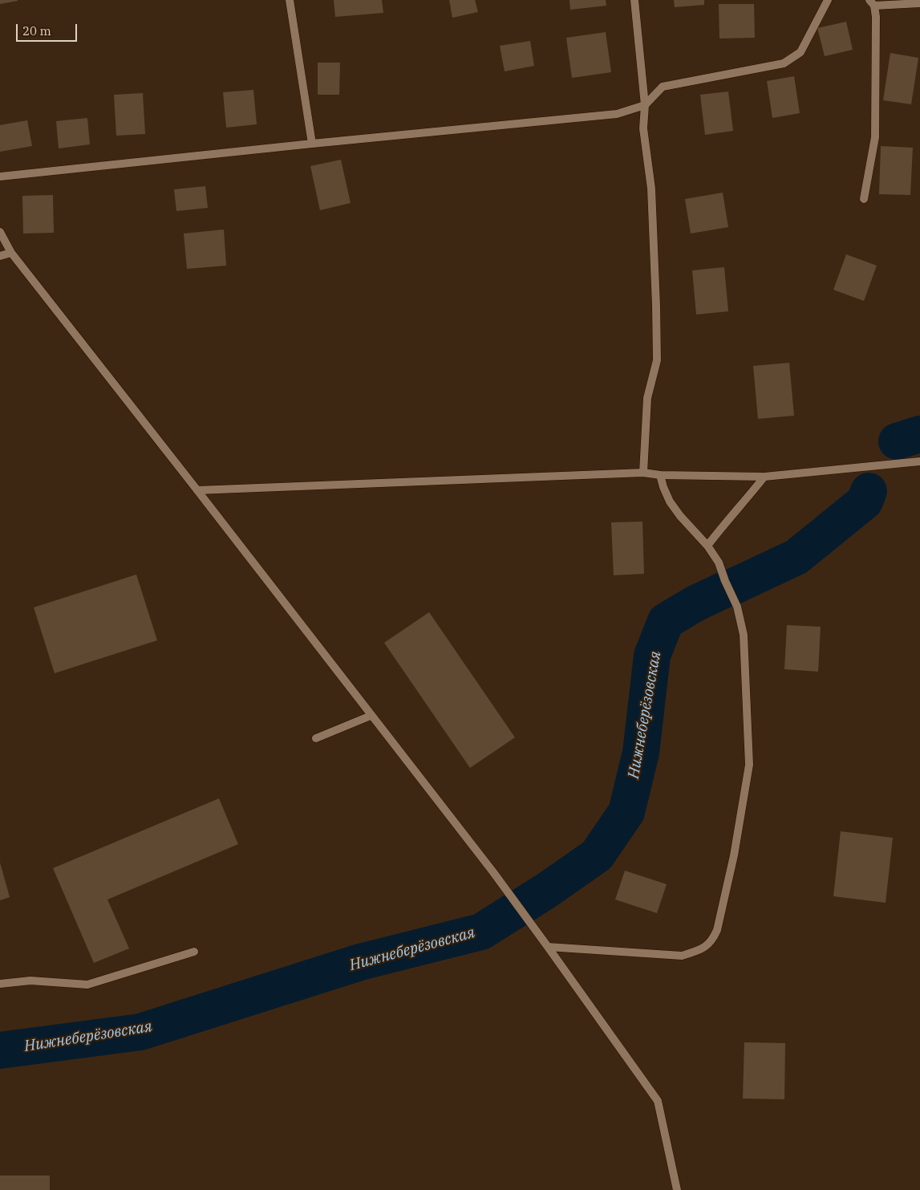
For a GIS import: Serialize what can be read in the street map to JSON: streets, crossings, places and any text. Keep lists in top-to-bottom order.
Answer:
{
  "water": ["Нижнеберёзовская"],
  "scale_bar": "20 m"
}
